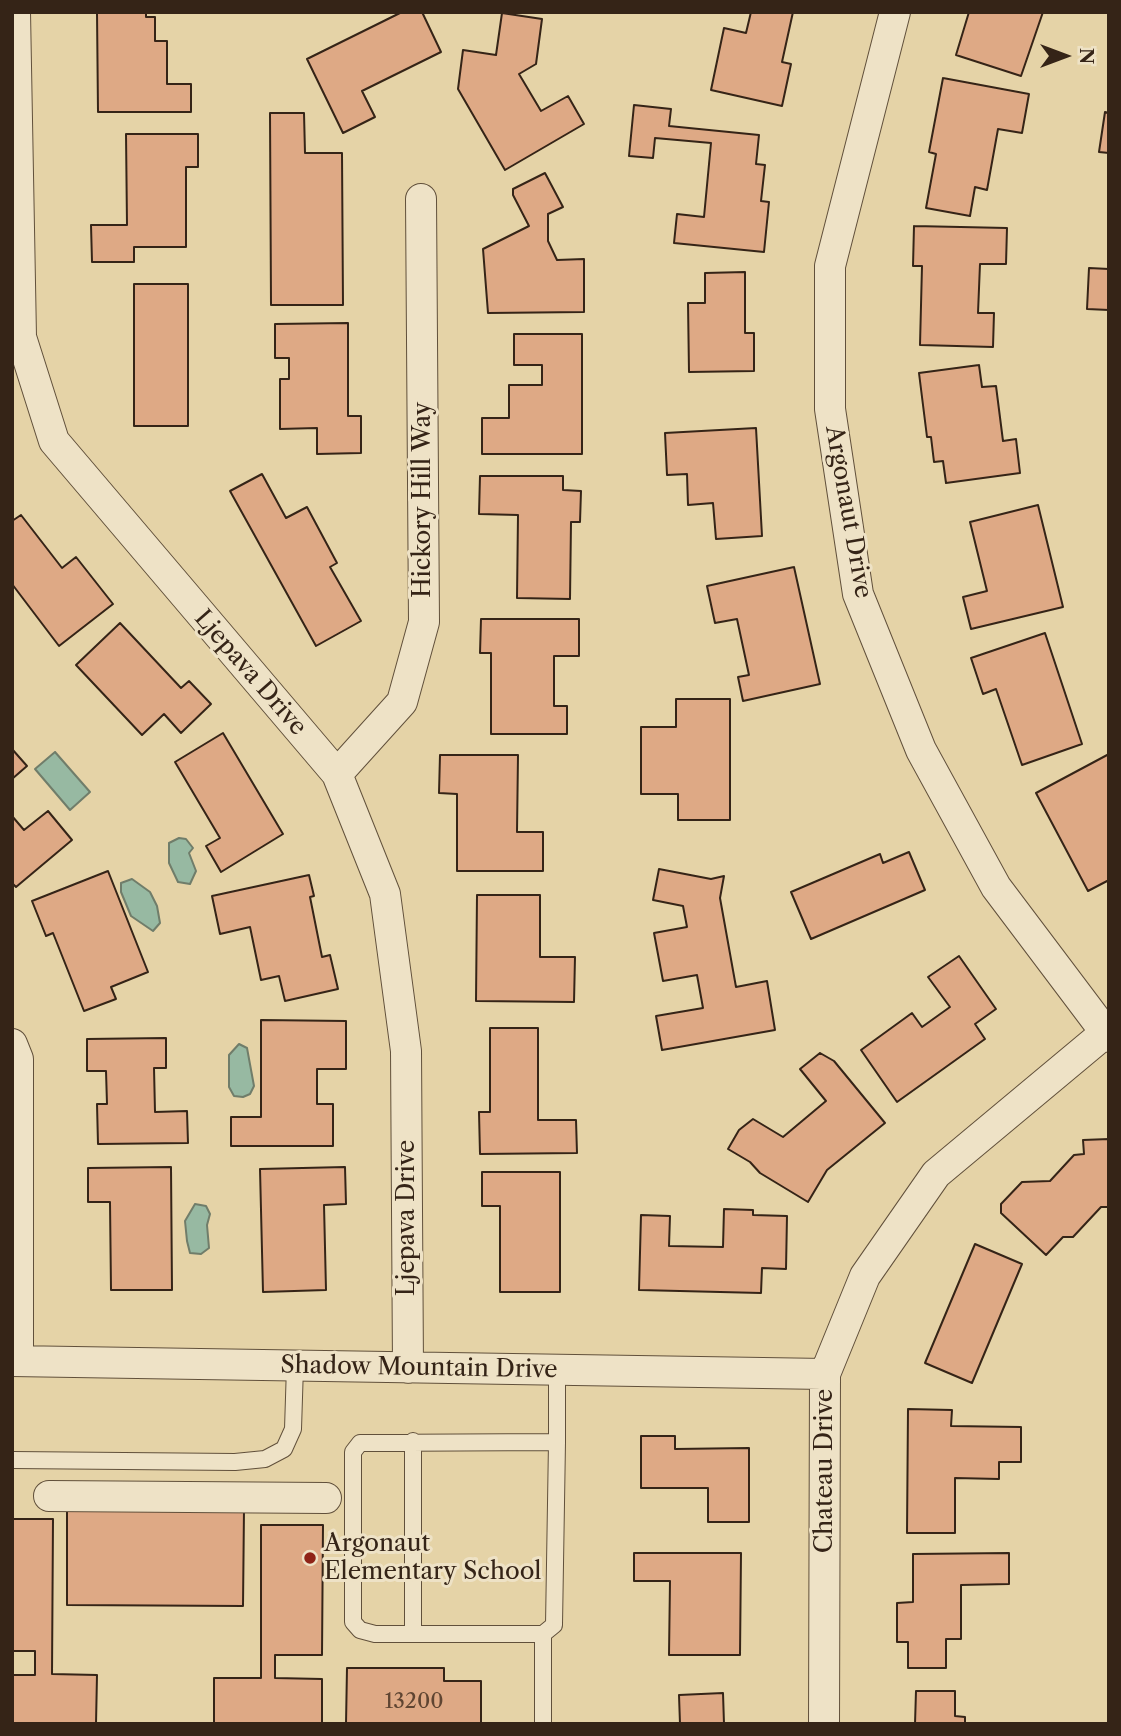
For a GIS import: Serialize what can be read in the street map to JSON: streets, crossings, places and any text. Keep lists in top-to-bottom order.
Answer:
{
  "streets": {
    "street": [
      "Hickory Hill Way",
      "Argonaut Drive",
      "Ljepava Drive",
      "Shadow Mountain Drive",
      "Chateau Drive"
    ]
  },
  "crossings": [
    ["Hickory Hill Way", "Ljepava Drive"],
    ["Argonaut Drive", "Chateau Drive"],
    ["Ljepava Drive", "Shadow Mountain Drive"],
    ["Shadow Mountain Drive", "Chateau Drive"]
  ],
  "places": ["Argonaut Elementary School"],
  "house_numbers": ["13200"],
  "north": "right"
}
